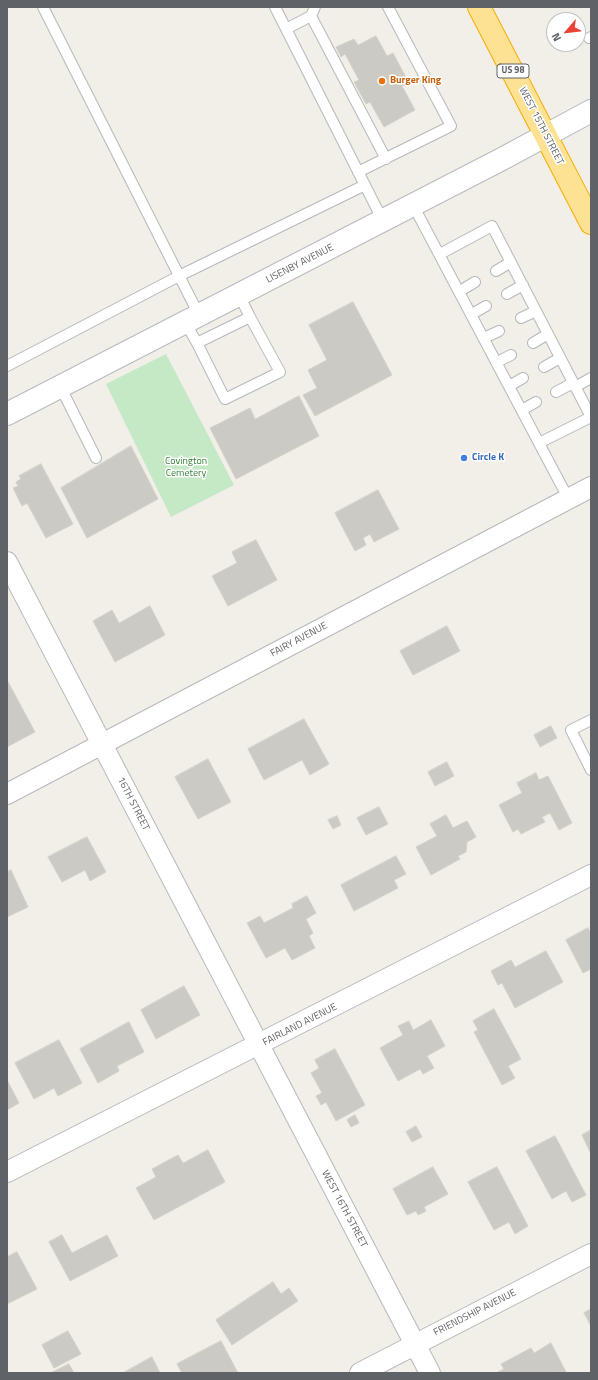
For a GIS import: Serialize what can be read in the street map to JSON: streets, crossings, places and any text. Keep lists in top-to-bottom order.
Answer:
{
  "streets": {
    "highway": ["US 98", "WEST 15TH STREET"],
    "main road": ["LISENBY AVENUE"],
    "street": [
      "FAIRY AVENUE",
      "16TH STREET",
      "FAIRLAND AVENUE",
      "WEST 16TH STREET",
      "FRIENDSHIP AVENUE"
    ]
  },
  "crossings": [
    ["WEST 15TH STREET", "LISENBY AVENUE"],
    ["FAIRY AVENUE", "16TH STREET"],
    ["16TH STREET", "FAIRLAND AVENUE"],
    ["16TH STREET", "WEST 16TH STREET"],
    ["FAIRLAND AVENUE", "WEST 16TH STREET"],
    ["WEST 16TH STREET", "FRIENDSHIP AVENUE"]
  ],
  "parks": ["Covington Cemetery"],
  "places": ["Burger King", "Circle K"],
  "north": "bottom left"
}
